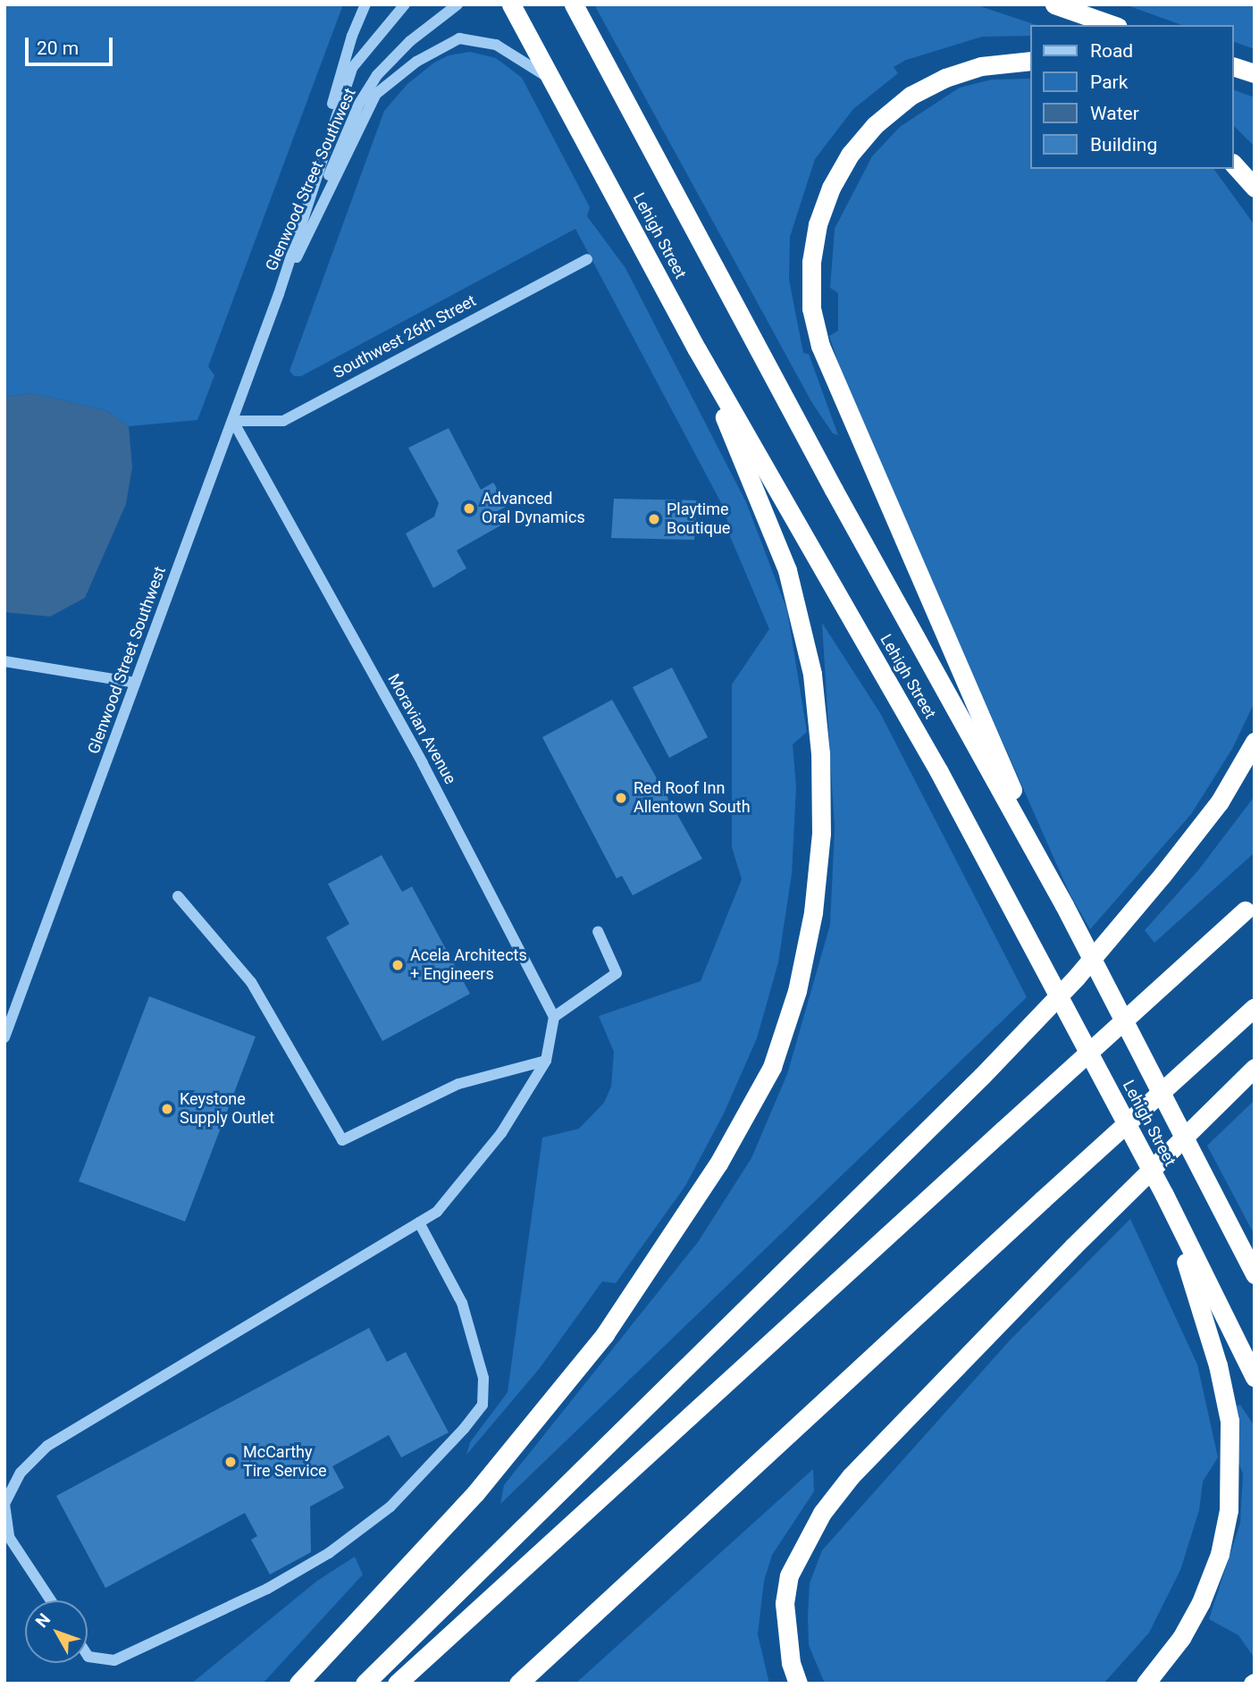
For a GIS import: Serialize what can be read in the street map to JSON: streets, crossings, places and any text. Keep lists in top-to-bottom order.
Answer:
{
  "streets": {
    "highway": ["Lehigh Street"],
    "street": ["Glenwood Street Southwest", "Southwest 26th Street", "Moravian Avenue"]
  },
  "crossings": [
    ["Glenwood Street Southwest", "Southwest 26th Street"],
    ["Glenwood Street Southwest", "Moravian Avenue"],
    ["Southwest 26th Street", "Moravian Avenue"]
  ],
  "places": [
    "Advanced Oral Dynamics",
    "Playtime Boutique",
    "Red Roof Inn Allentown South",
    "Acela Architects + Engineers",
    "Keystone Supply Outlet",
    "McCarthy Tire Service"
  ],
  "legend": [
    "Road",
    "Park",
    "Water",
    "Building"
  ],
  "scale_bar": "20 m",
  "north": "top left"
}
